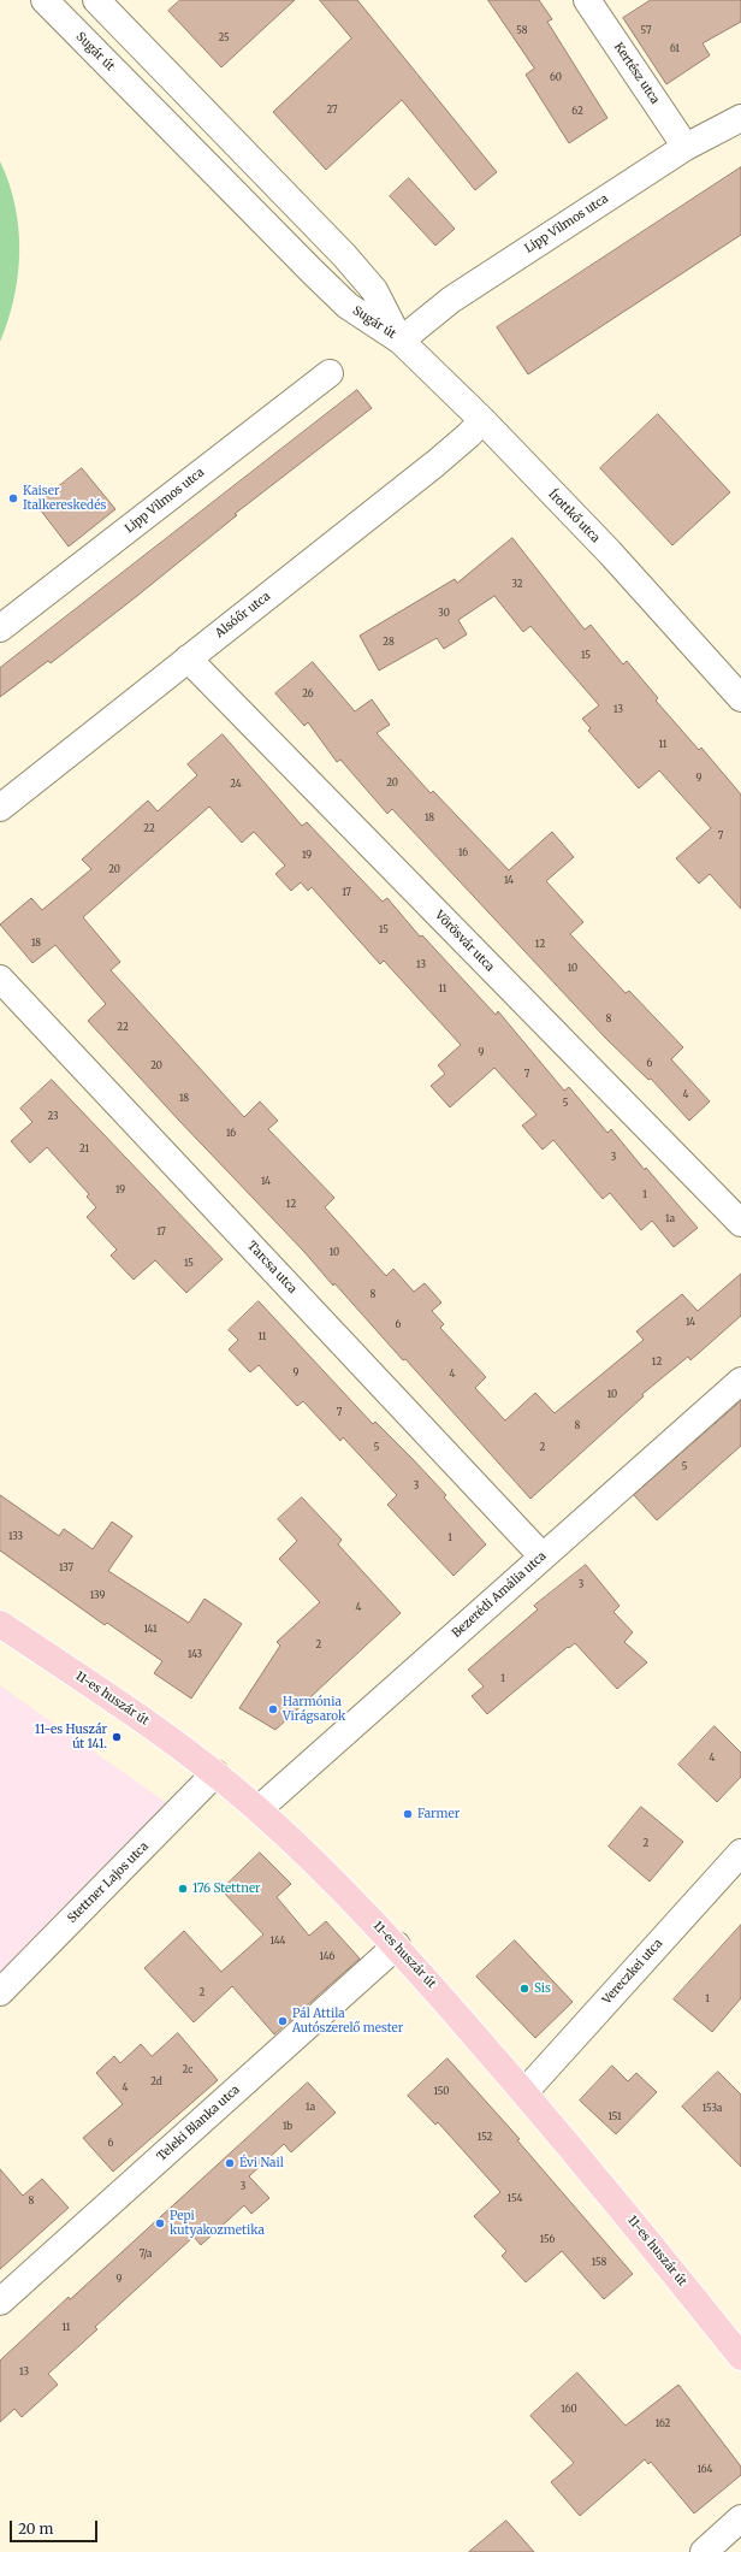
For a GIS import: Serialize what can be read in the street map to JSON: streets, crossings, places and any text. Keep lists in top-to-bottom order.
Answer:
{
  "streets": {
    "main road": ["11-es huszár út"],
    "street": [
      "Sugár út",
      "Kertész utca",
      "Lipp Vilmos utca",
      "Írottkő utca",
      "Alsóőr utca",
      "Vörösvár utca",
      "Tarcsa utca",
      "Bezerédi Amália utca",
      "Stettner Lajos utca",
      "Vereczkei utca",
      "Teleki Blanka utca"
    ]
  },
  "crossings": [
    ["Sugár út", "Lipp Vilmos utca"],
    ["Sugár út", "Írottkő utca"],
    ["Kertész utca", "Lipp Vilmos utca"],
    ["Lipp Vilmos utca", "Írottkő utca"],
    ["Írottkő utca", "Alsóőr utca"],
    ["Alsóőr utca", "Vörösvár utca"],
    ["Tarcsa utca", "Bezerédi Amália utca"],
    ["Bezerédi Amália utca", "11-es huszár út"],
    ["11-es huszár út", "Stettner Lajos utca"],
    ["11-es huszár út", "Vereczkei utca"],
    ["11-es huszár út", "Teleki Blanka utca"]
  ],
  "places": [
    "Kaiser Italkereskedés",
    "Harmónia Virágsarok",
    "11-es Huszár út 141.",
    "Farmer",
    "176 Stettner",
    "Sis",
    "Pál Attila Autószerelő mester",
    "Évi Nail",
    "Pepi kutyakozmetika"
  ],
  "house_numbers": [
    "58",
    "57",
    "25",
    "61",
    "60",
    "27",
    "62",
    "32",
    "30",
    "28",
    "15",
    "26",
    "13",
    "11",
    "9",
    "20",
    "24",
    "18",
    "22",
    "7",
    "16",
    "19",
    "20",
    "14",
    "17",
    "15",
    "18",
    "12",
    "13",
    "10",
    "11",
    "8",
    "22",
    "9",
    "6",
    "20",
    "7",
    "4",
    "18",
    "5",
    "23",
    "16",
    "21",
    "3",
    "14",
    "19",
    "1",
    "12",
    "1a",
    "17",
    "10",
    "15",
    "8",
    "14",
    "6",
    "11",
    "12",
    "9",
    "4",
    "10",
    "7",
    "8",
    "5",
    "2",
    "5",
    "3",
    "133",
    "1",
    "137",
    "3",
    "139",
    "4",
    "141",
    "2",
    "143",
    "1",
    "4",
    "2",
    "144",
    "146",
    "2",
    "1",
    "2c",
    "2d",
    "4",
    "150",
    "1a",
    "153a",
    "151",
    "1b",
    "152",
    "6",
    "3",
    "154",
    "8",
    "156",
    "7/a",
    "158",
    "9",
    "11",
    "13",
    "160",
    "162",
    "164"
  ],
  "scale_bar": "20 m"
}
